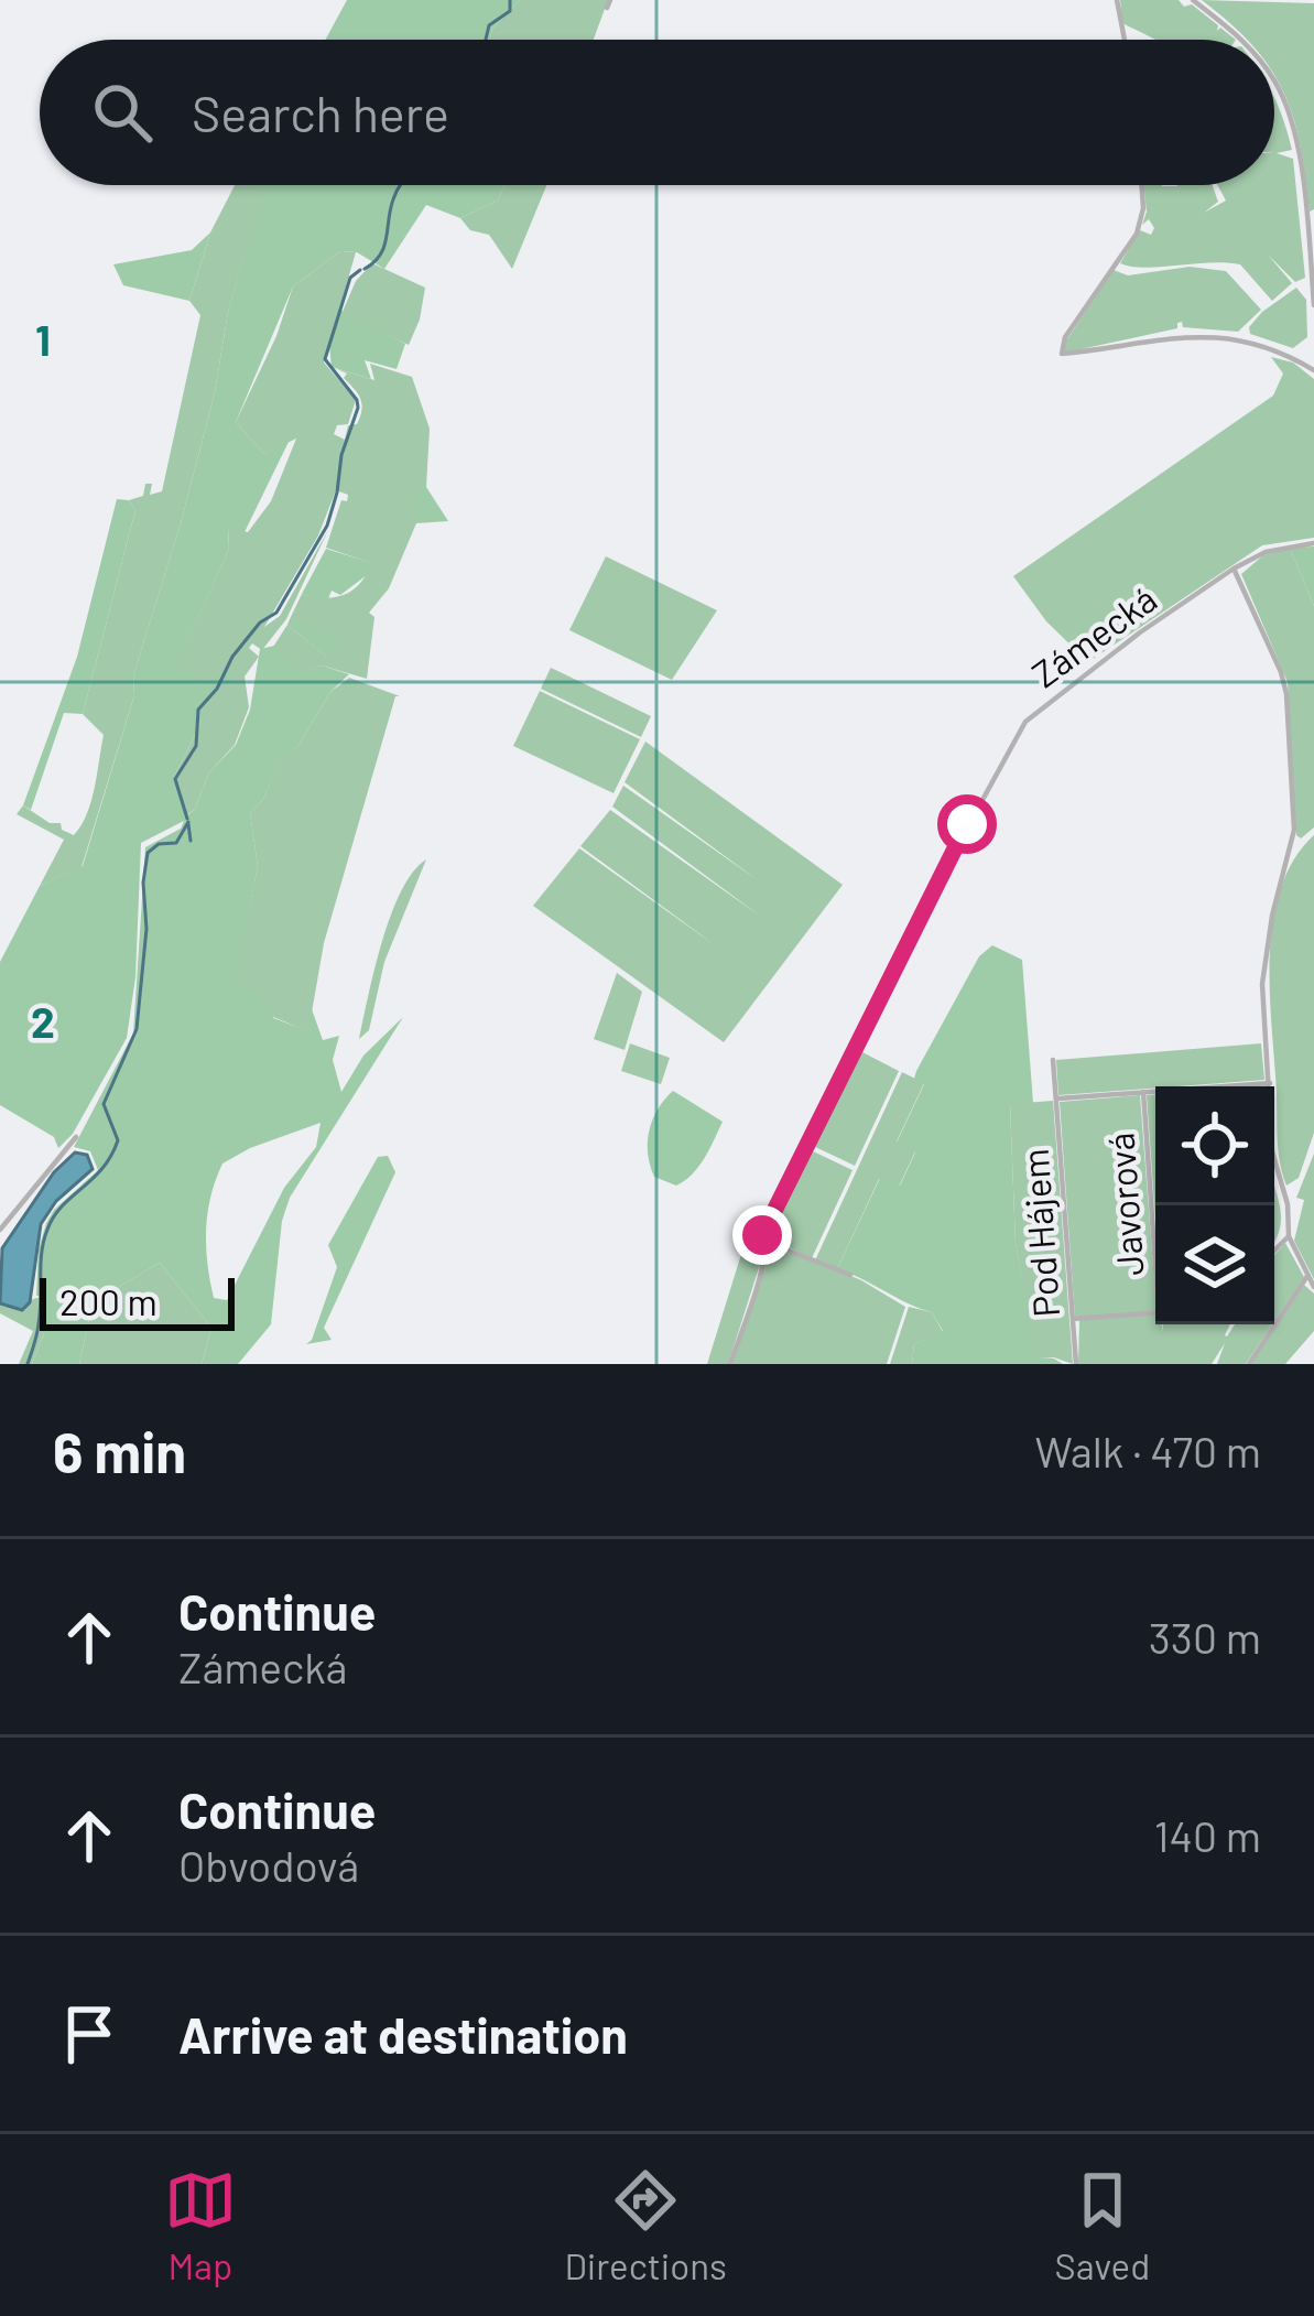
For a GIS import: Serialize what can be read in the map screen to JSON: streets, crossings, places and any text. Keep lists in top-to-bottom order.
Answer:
{
  "streets": {
    "street": ["Zámecká", "Javorová", "Pod Hájem"]
  },
  "crossings": [
    ["Javorová", "Pod Hájem"]
  ],
  "scale_bar": "200 m",
  "page": {
    "search": "Search here",
    "scale": "200 m",
    "heading": ["6 min", "Walk · 470 m"],
    "list": [
      ["Continue", "Zámecká", "330 m"],
      ["Continue", "Obvodová", "140 m"],
      "Arrive at destination"
    ],
    "nav": ["Map", "Directions", "Saved"]
  },
  "grid": {
    "rows": ["1", "2"]
  }
}
